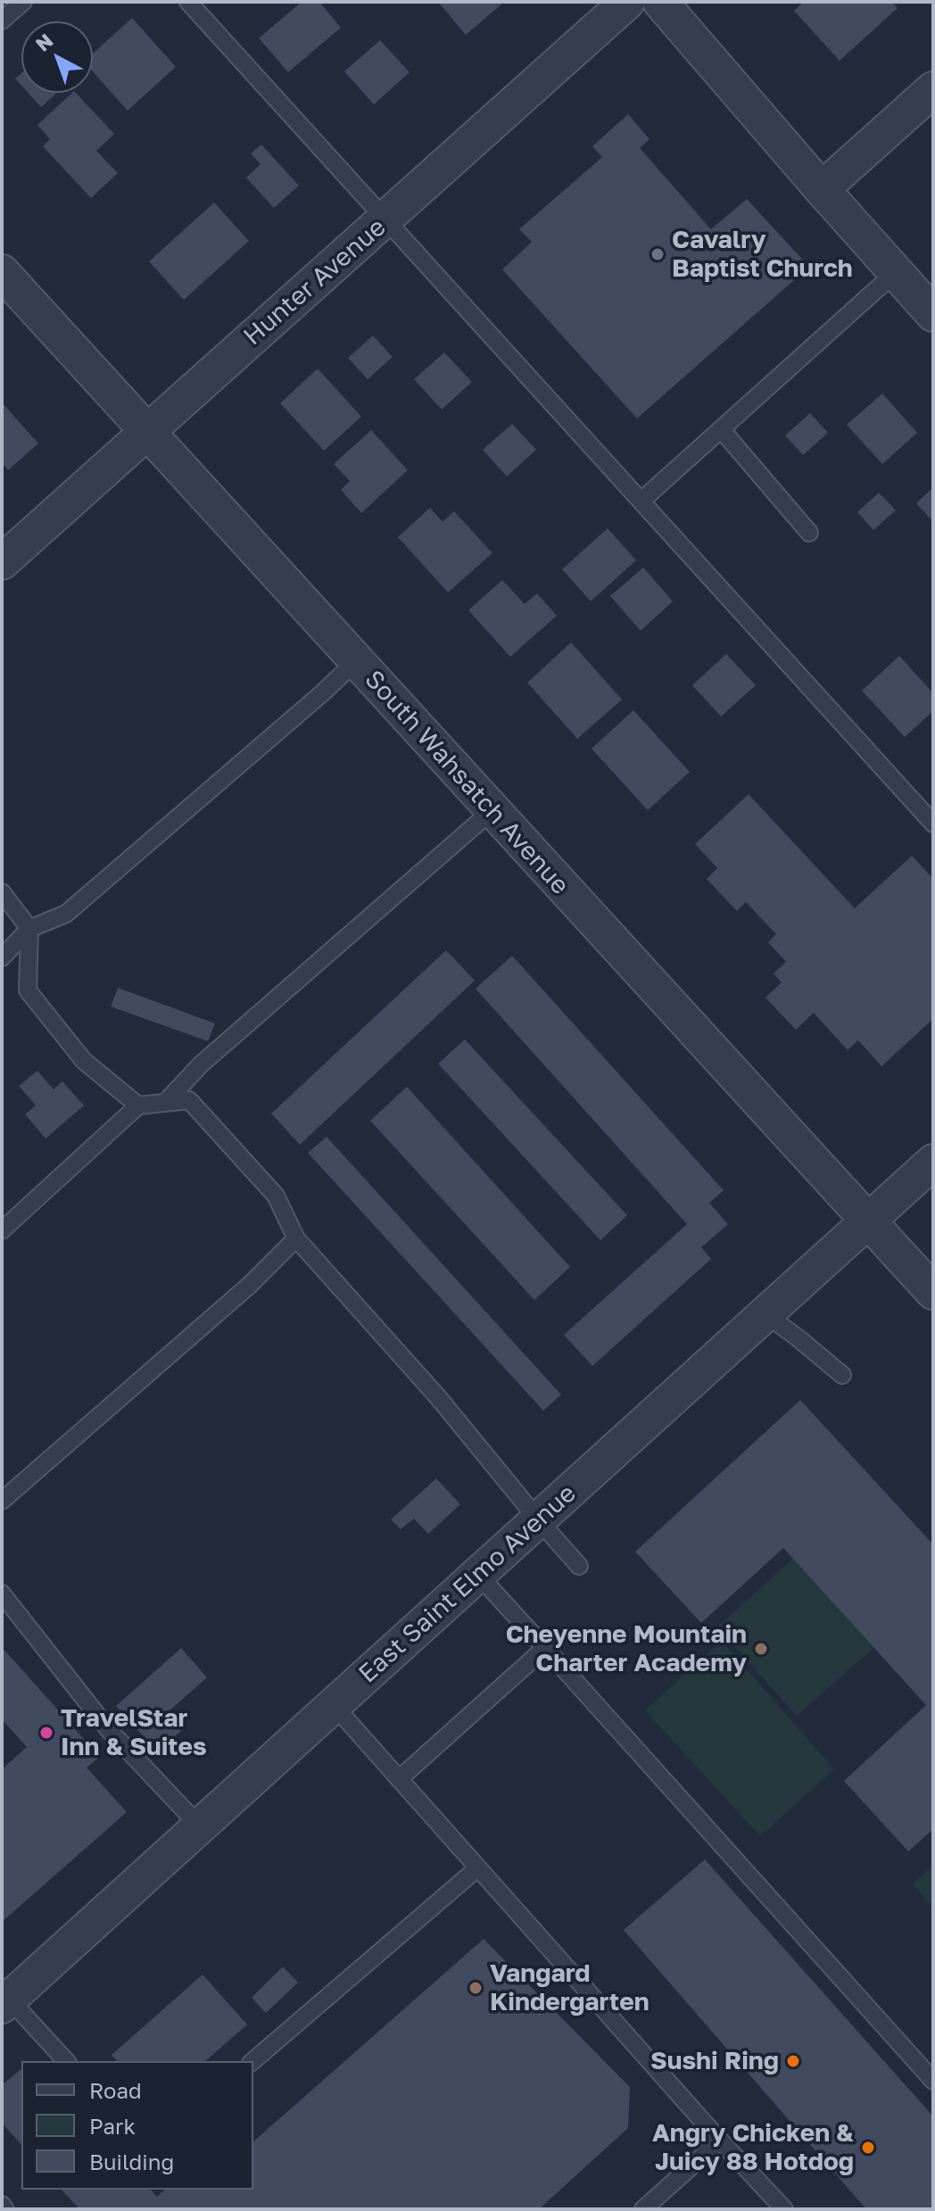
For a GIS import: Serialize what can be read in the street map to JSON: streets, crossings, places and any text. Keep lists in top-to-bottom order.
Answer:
{
  "streets": {
    "street": ["Hunter Avenue", "South Wahsatch Avenue", "East Saint Elmo Avenue"]
  },
  "crossings": [
    ["Hunter Avenue", "South Wahsatch Avenue"],
    ["South Wahsatch Avenue", "East Saint Elmo Avenue"]
  ],
  "places": [
    "Cavalry Baptist Church",
    "Cheyenne Mountain Charter Academy",
    "TravelStar Inn & Suites",
    "Vangard Kindergarten",
    "Sushi Ring",
    "Angry Chicken & Juicy 88 Hotdog"
  ],
  "legend": ["Road", "Park", "Building"],
  "north": "top left"
}
